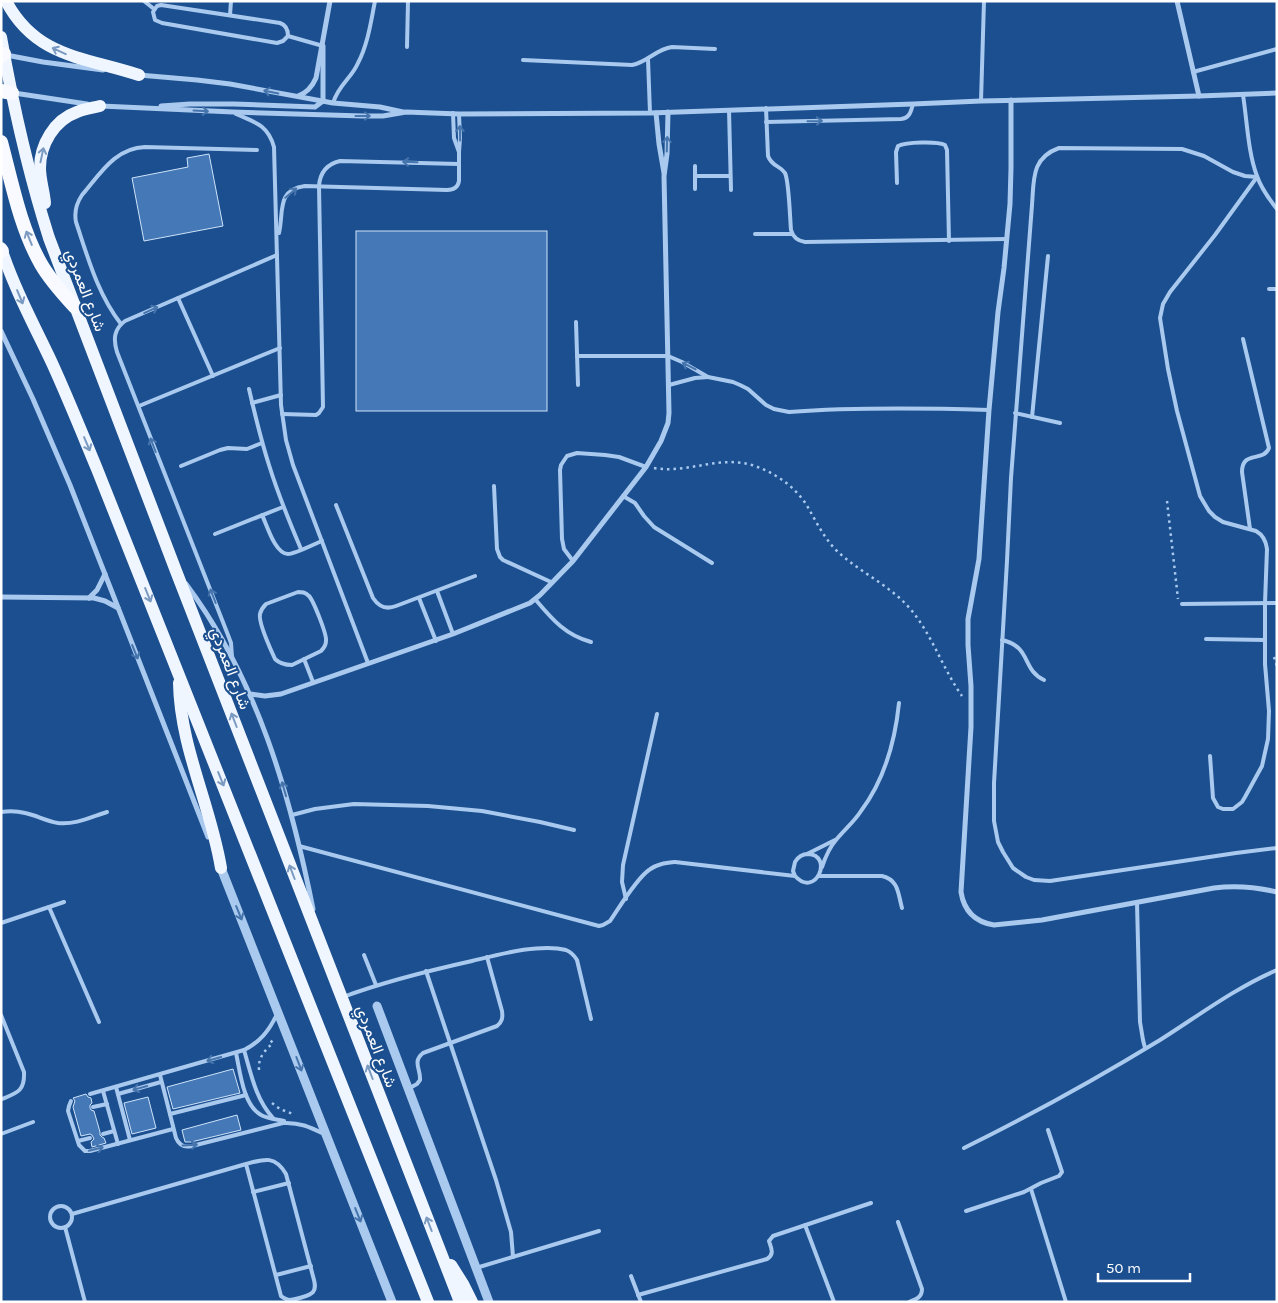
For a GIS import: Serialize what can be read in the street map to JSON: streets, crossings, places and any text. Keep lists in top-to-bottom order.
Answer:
{
  "streets": {
    "main road": ["شارع العمردي"]
  },
  "scale_bar": "50 m"
}
